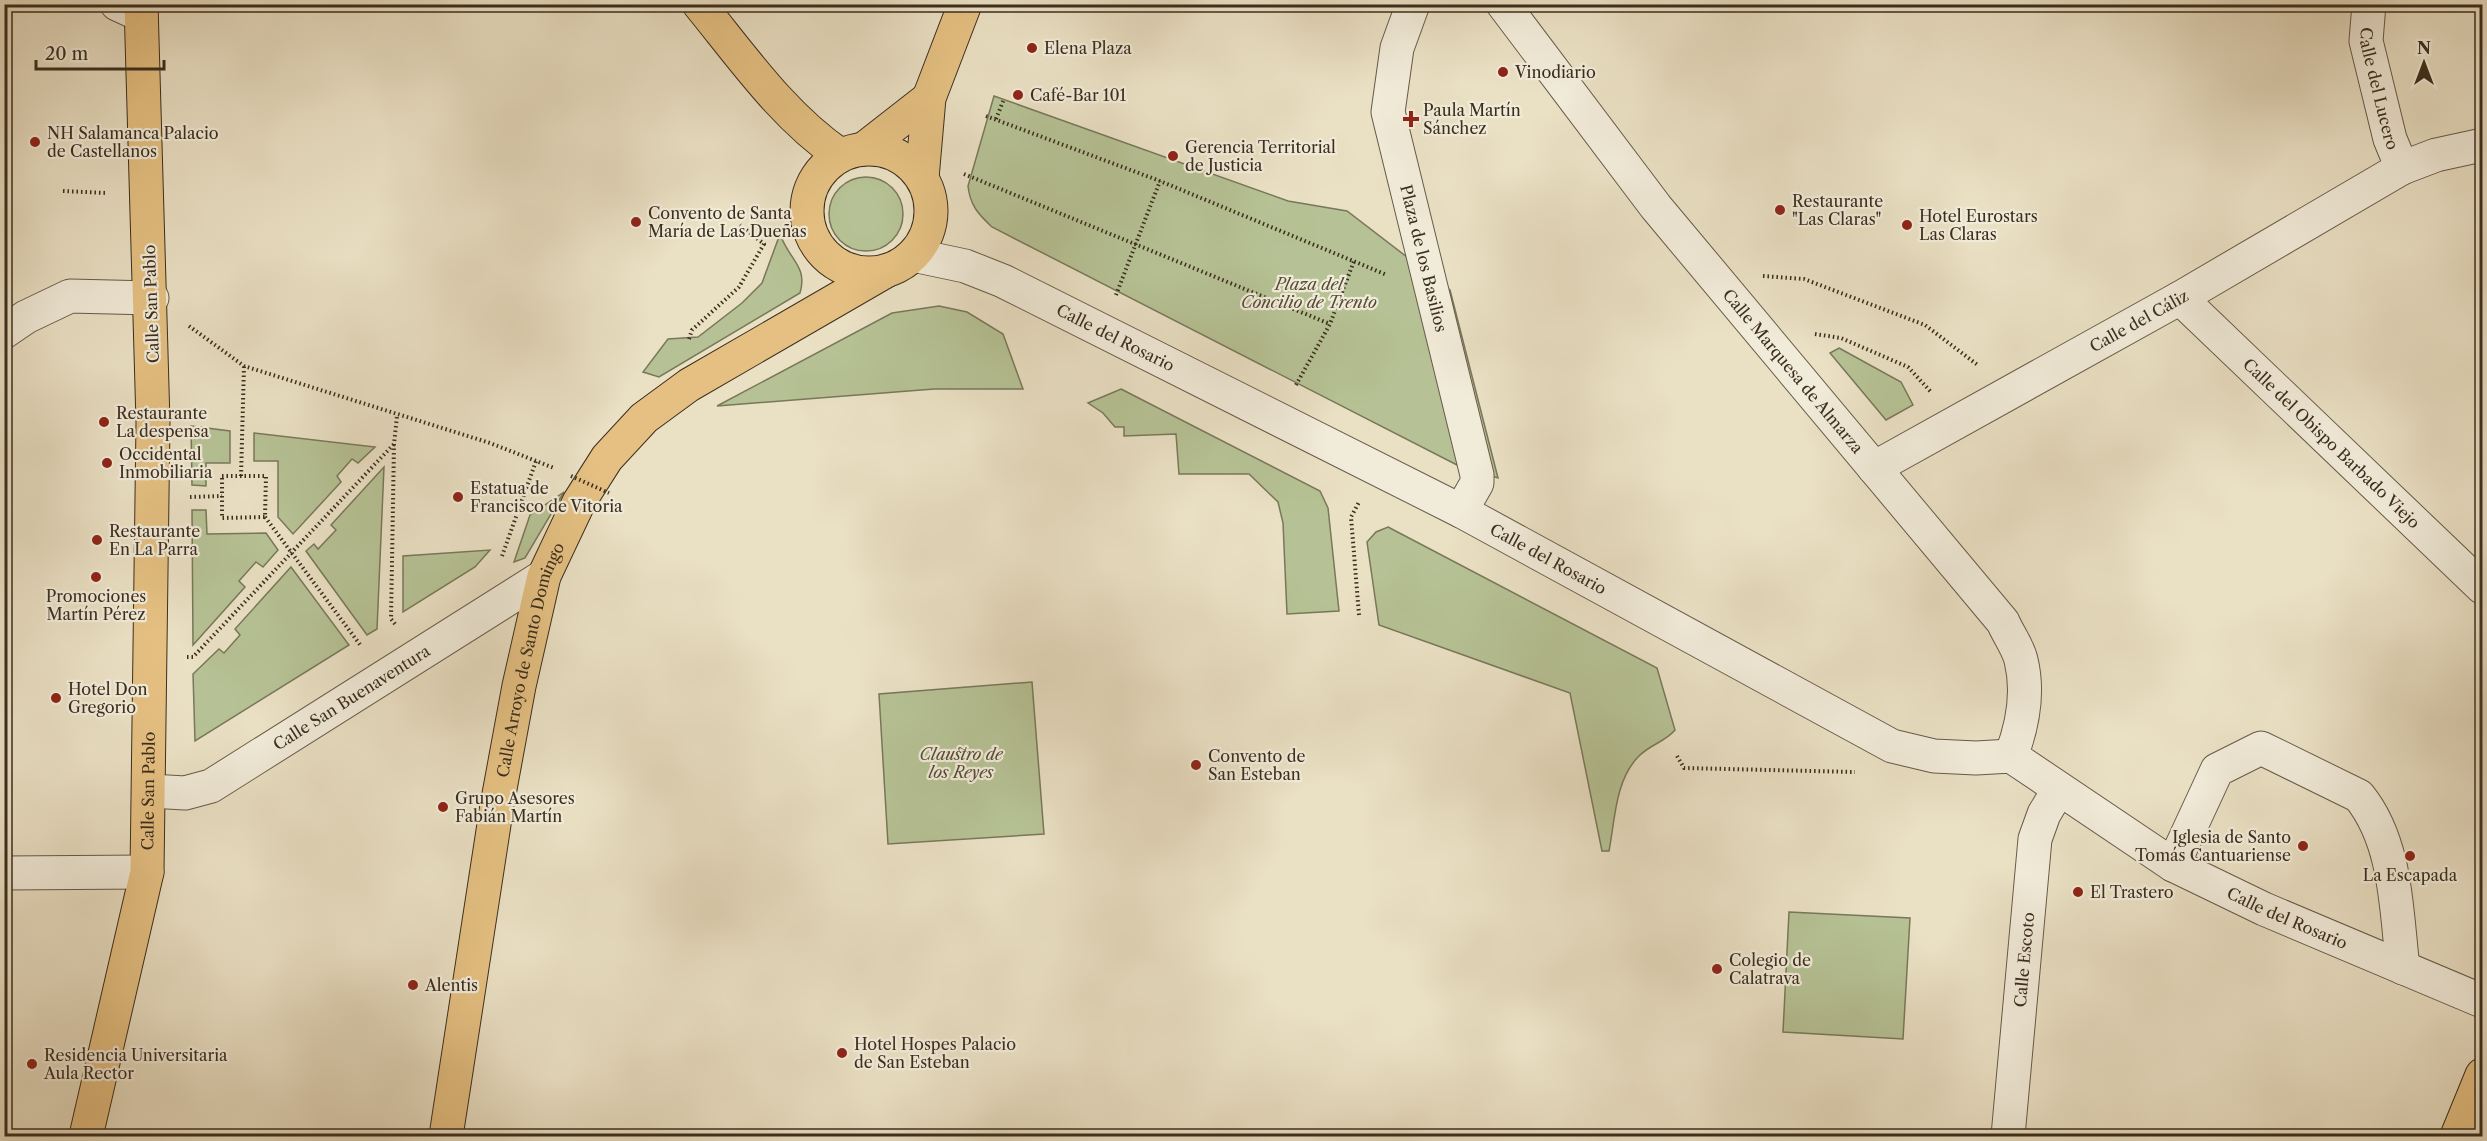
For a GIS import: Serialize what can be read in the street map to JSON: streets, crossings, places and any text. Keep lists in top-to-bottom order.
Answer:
{
  "streets": {
    "main road": ["Calle San Pablo", "Calle Arroyo de Santo Domingo"],
    "street": [
      "Calle del Lucero",
      "Plaza de los Basilios",
      "Calle del Cáliz",
      "Calle del Rosario",
      "Calle Marquesa de Almarza",
      "Calle del Obispo Barbado Viejo",
      "Calle San Buenaventura",
      "Calle Escoto"
    ]
  },
  "crossings": [
    ["Calle del Lucero", "Calle del Cáliz"],
    ["Plaza de los Basilios", "Calle del Rosario"],
    ["Calle San Pablo", "Calle San Buenaventura"],
    ["Calle del Cáliz", "Calle Marquesa de Almarza"],
    ["Calle del Cáliz", "Calle del Obispo Barbado Viejo"],
    ["Calle del Rosario", "Calle Marquesa de Almarza"],
    ["Calle del Rosario", "Calle Arroyo de Santo Domingo"],
    ["Calle del Rosario", "Calle Escoto"],
    ["Calle Arroyo de Santo Domingo", "Calle San Buenaventura"]
  ],
  "parks": ["Plaza del Concilio de Trento", "Claustro de los Reyes"],
  "places": {
    "other": [
      "Elena Plaza",
      "Vinodiario",
      "Café-Bar 101",
      "NH Salamanca Palacio de Castellanos",
      "Gerencia Territorial de Justicia",
      "Restaurante \"Las Claras\"",
      "Convento de Santa María de Las Dueñas",
      "Hotel Eurostars Las Claras",
      "Restaurante La despensa",
      "Occidental Inmobiliaria",
      "Estatua de Francisco de Vitoria",
      "Restaurante En La Parra",
      "Promociones Martín Pérez",
      "Hotel Don Gregorio",
      "Convento de San Esteban",
      "Grupo Asesores Fabián Martín",
      "Iglesia de Santo Tomás Cantuariense",
      "La Escapada",
      "El Trastero",
      "Colegio de Calatrava",
      "Alentis",
      "Hotel Hospes Palacio de San Esteban",
      "Residencia Universitaria Aula Rector"
    ],
    "health": ["Paula Martín Sánchez"]
  },
  "scale_bar": "20 m",
  "north": "top"
}
